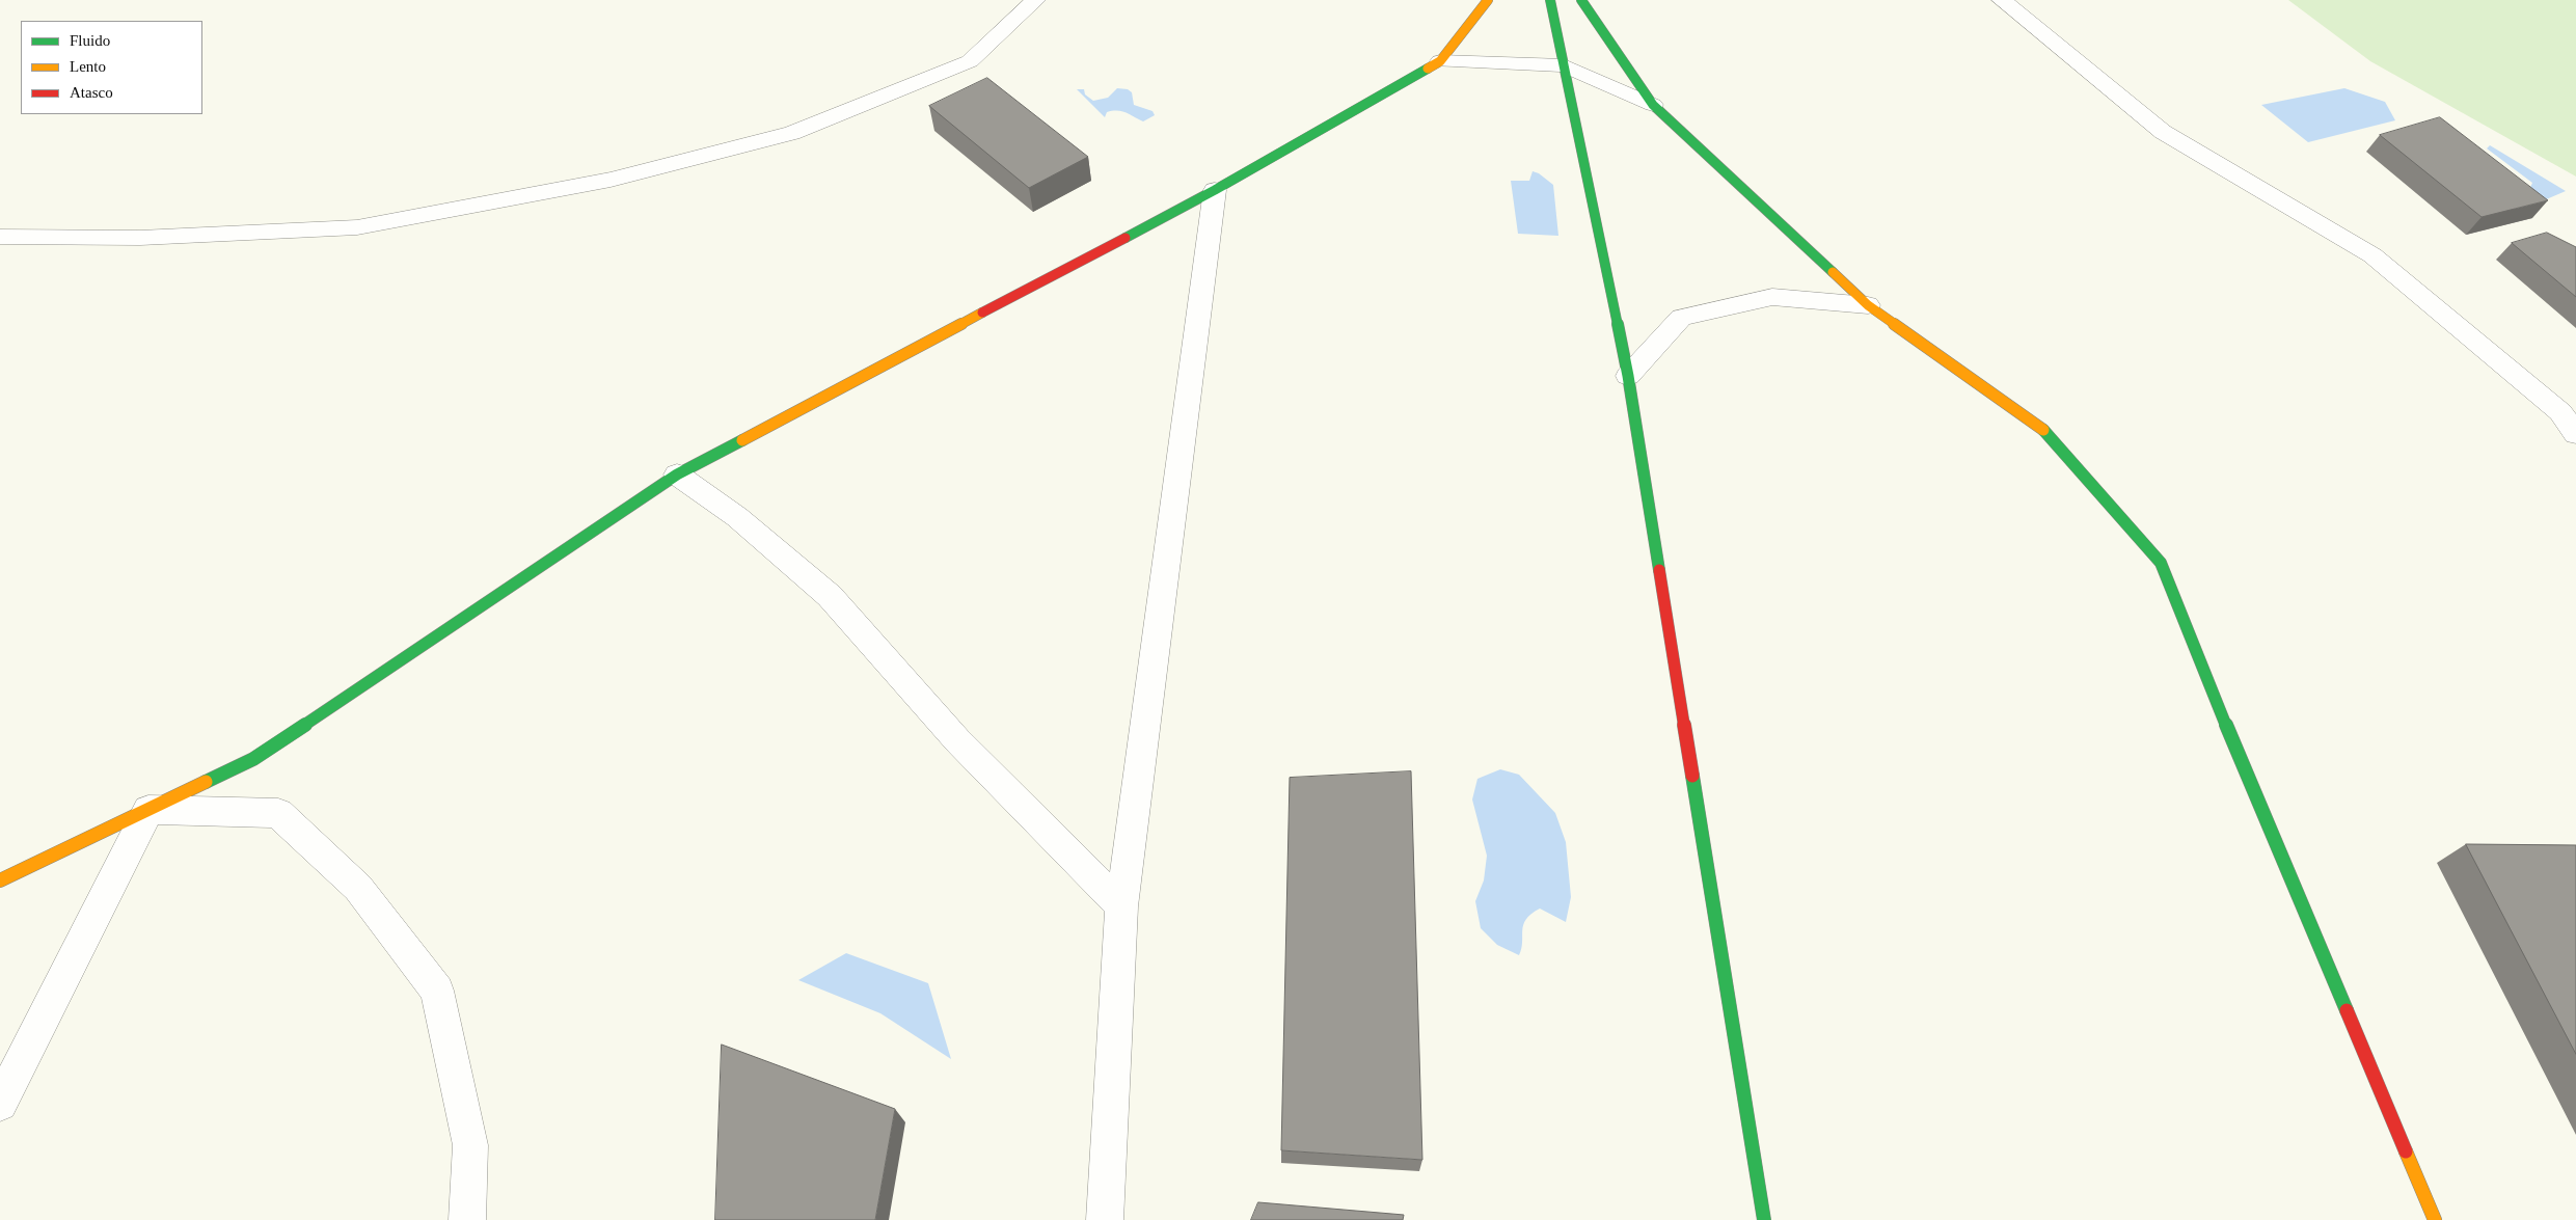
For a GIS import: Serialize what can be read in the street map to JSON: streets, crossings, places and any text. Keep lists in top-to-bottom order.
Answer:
{
  "legend": ["Fluido", "Lento", "Atasco"]
}
